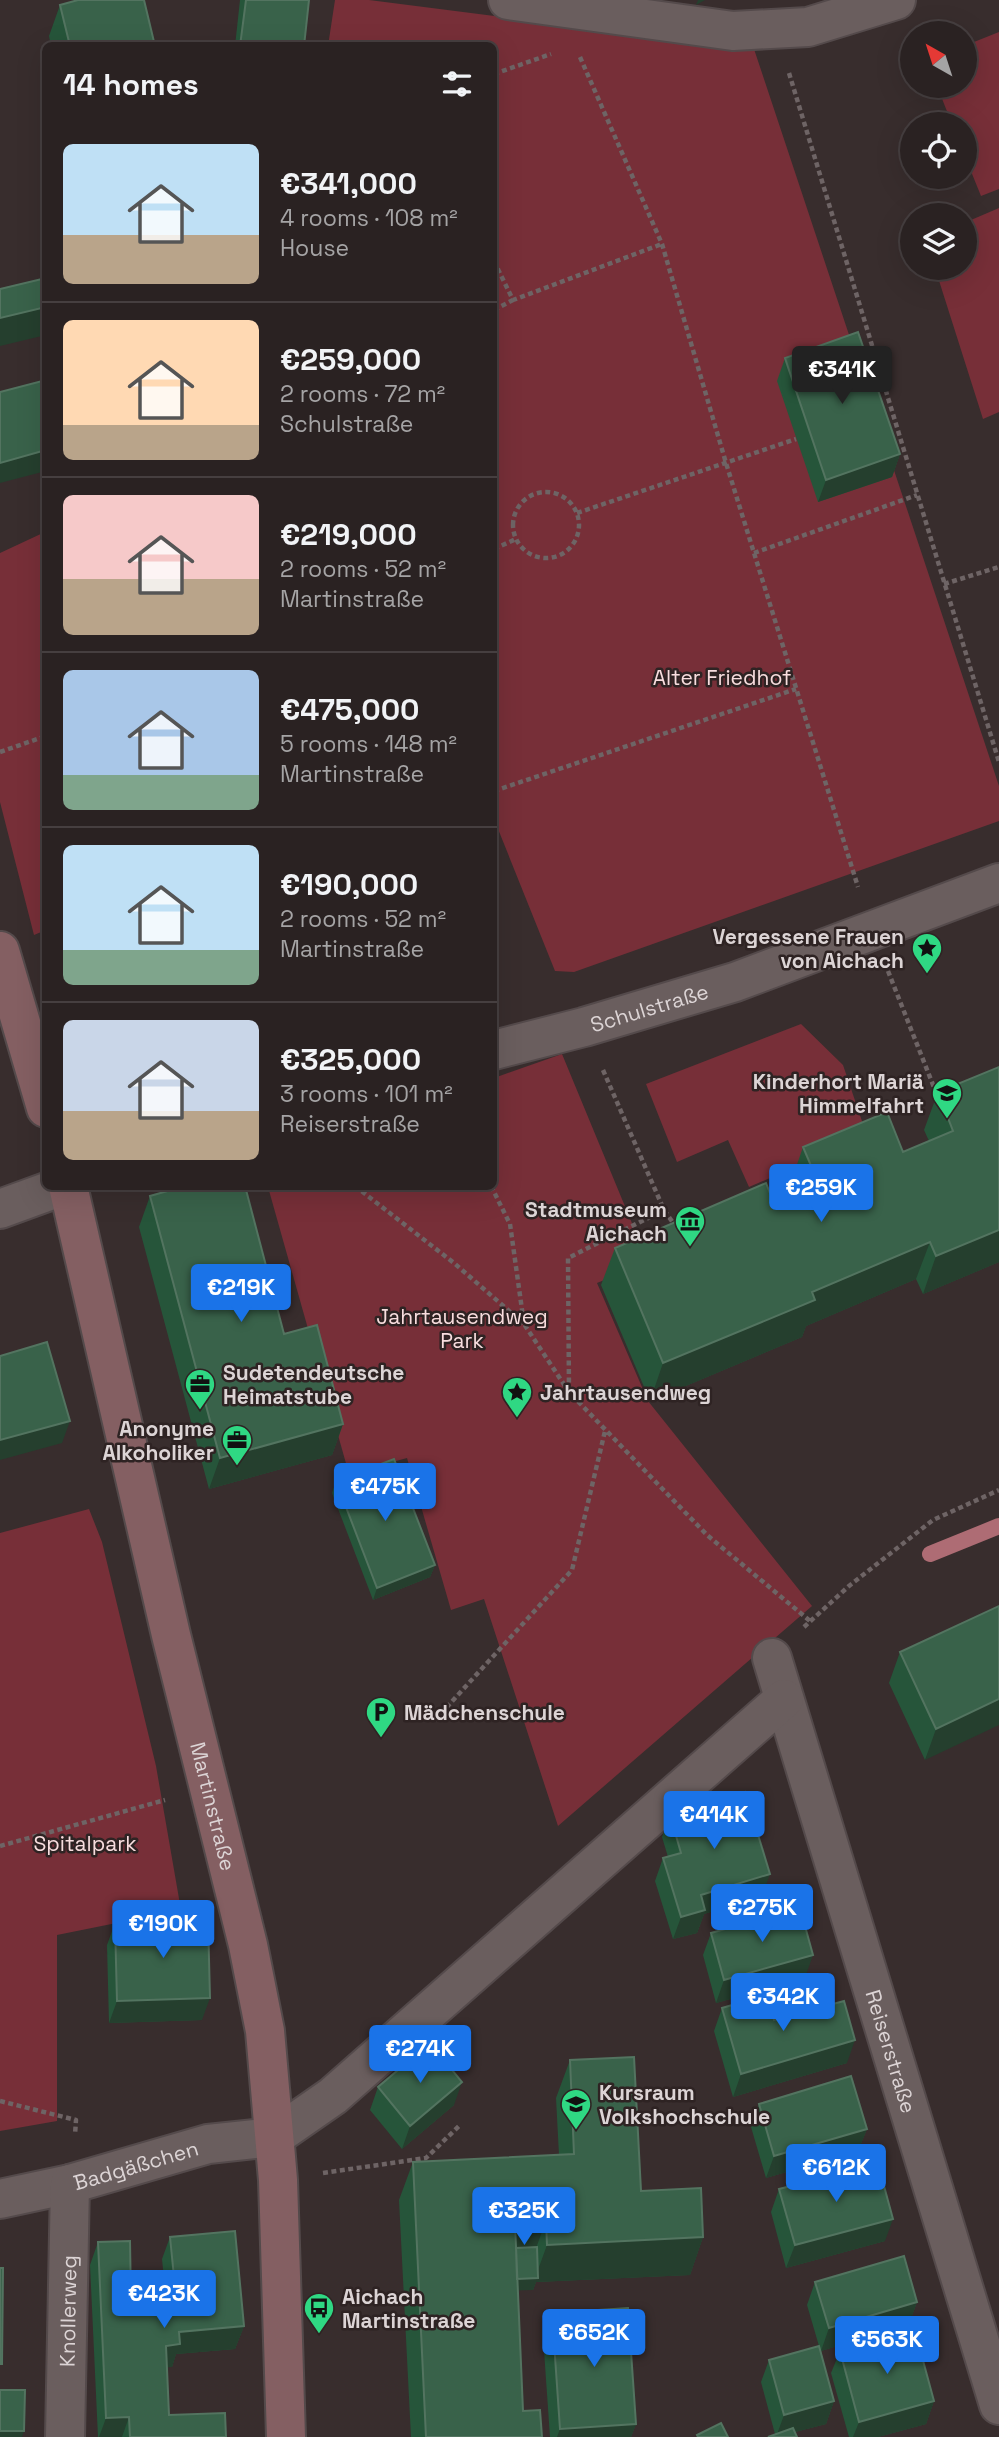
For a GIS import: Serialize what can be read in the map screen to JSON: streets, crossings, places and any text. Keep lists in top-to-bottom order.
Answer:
{
  "streets": {
    "main road": ["Martinstraße"],
    "street": [
      "Schulstraße",
      "Reiserstraße",
      "Badgäßchen",
      "Knollerweg"
    ]
  },
  "crossings": [
    ["Martinstraße", "Badgäßchen"],
    ["Badgäßchen", "Knollerweg"]
  ],
  "parks": ["Alter Friedhof", "Jahrtausendweg Park", "Spitalpark"],
  "places": {
    "place": ["Vergessene Frauen von Aichach", "Jahrtausendweg"],
    "school or university": ["Kinderhort Mariä Himmelfahrt", "Kursraum Volkshochschule"],
    "museum": ["Stadtmuseum Aichach"],
    "office": ["Sudetendeutsche Heimatstube", "Anonyme Alkoholiker"],
    "parking": ["Mädchenschule"],
    "bus stop": ["Aichach Martinstraße"]
  },
  "north": "top left",
  "page": {
    "heading": "14 homes",
    "list": [
      {
        "name": "€341,000",
        "note": "4 rooms · 108 m² · House"
      },
      {
        "name": "€259,000",
        "note": "2 rooms · 72 m² · Schulstraße"
      },
      {
        "name": "€219,000",
        "note": "2 rooms · 52 m² · Martinstraße"
      },
      {
        "name": "€475,000",
        "note": "5 rooms · 148 m² · Martinstraße"
      },
      {
        "name": "€190,000",
        "note": "2 rooms · 52 m² · Martinstraße"
      },
      {
        "name": "€325,000",
        "note": "3 rooms · 101 m² · Reiserstraße"
      }
    ],
    "price": [
      "€341K",
      "€259K",
      "€219K",
      "€475K",
      "€414K",
      "€275K",
      "€190K",
      "€342K",
      "€274K",
      "€612K",
      "€325K",
      "€423K",
      "€652K",
      "€563K"
    ]
  }
}
